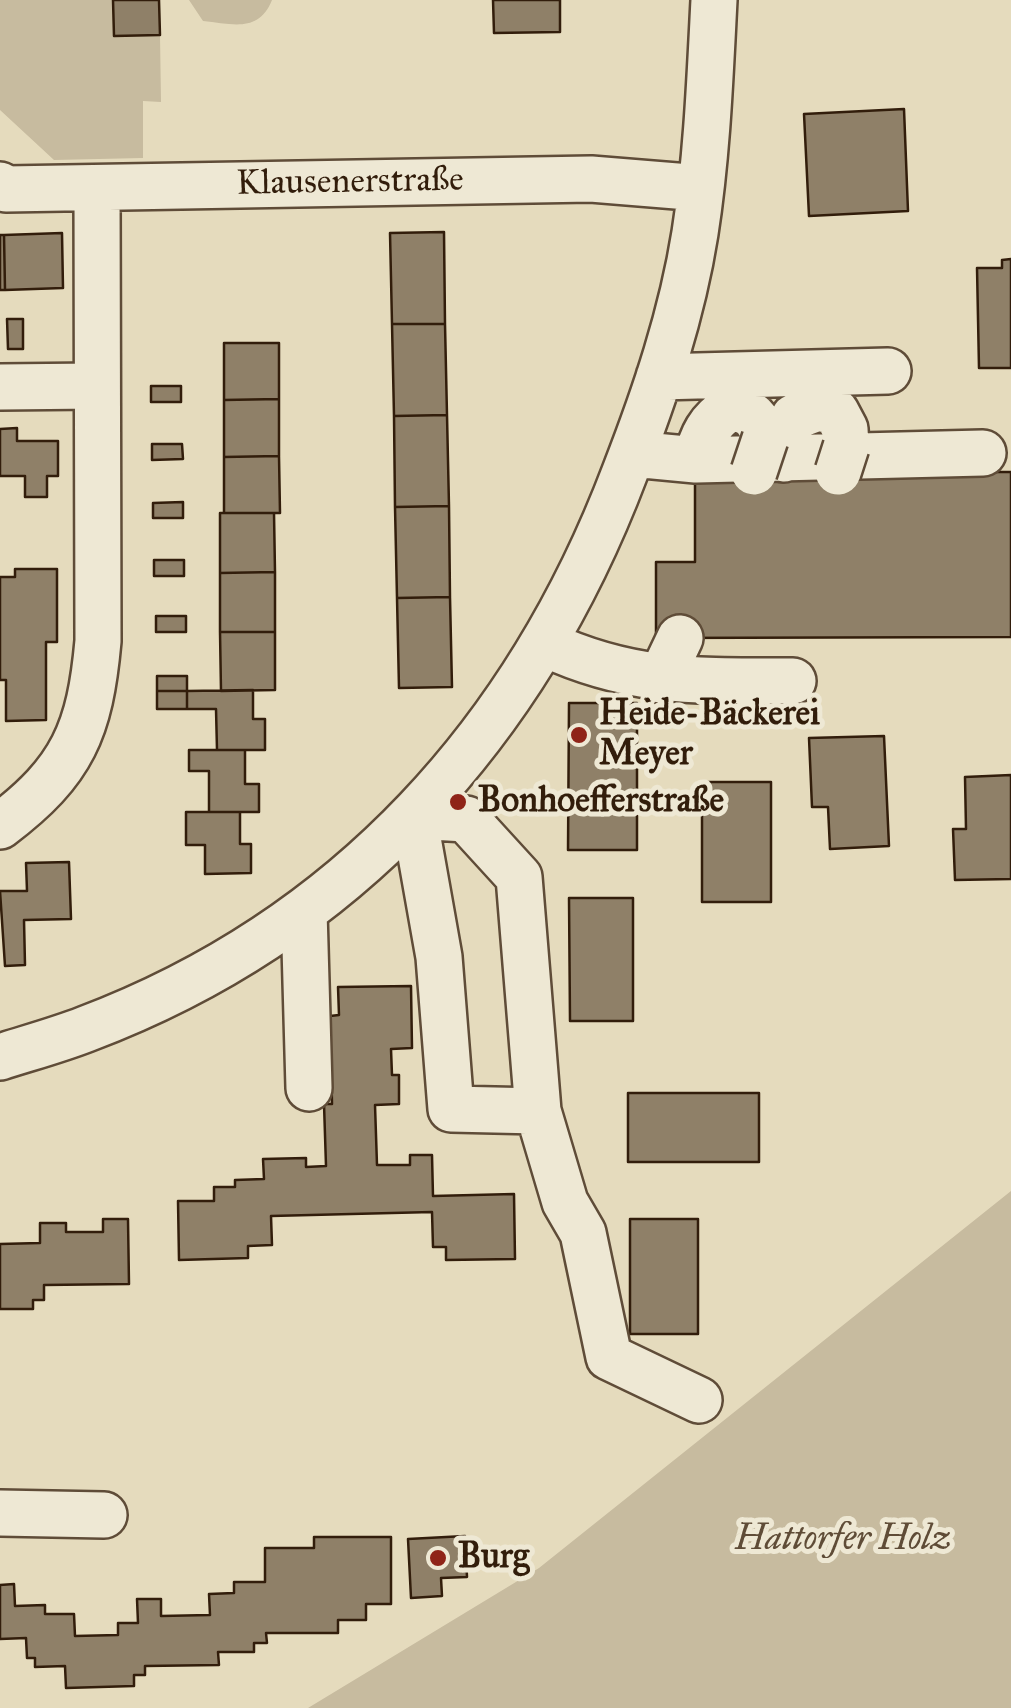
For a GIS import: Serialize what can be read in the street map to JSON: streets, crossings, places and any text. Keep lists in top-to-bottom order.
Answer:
{
  "streets": {
    "street": ["Klausenerstraße"]
  },
  "parks": ["Hattorfer Holz"],
  "places": ["Heide-Bäckerei Meyer", "Bonhoefferstraße", "Burg"]
}
